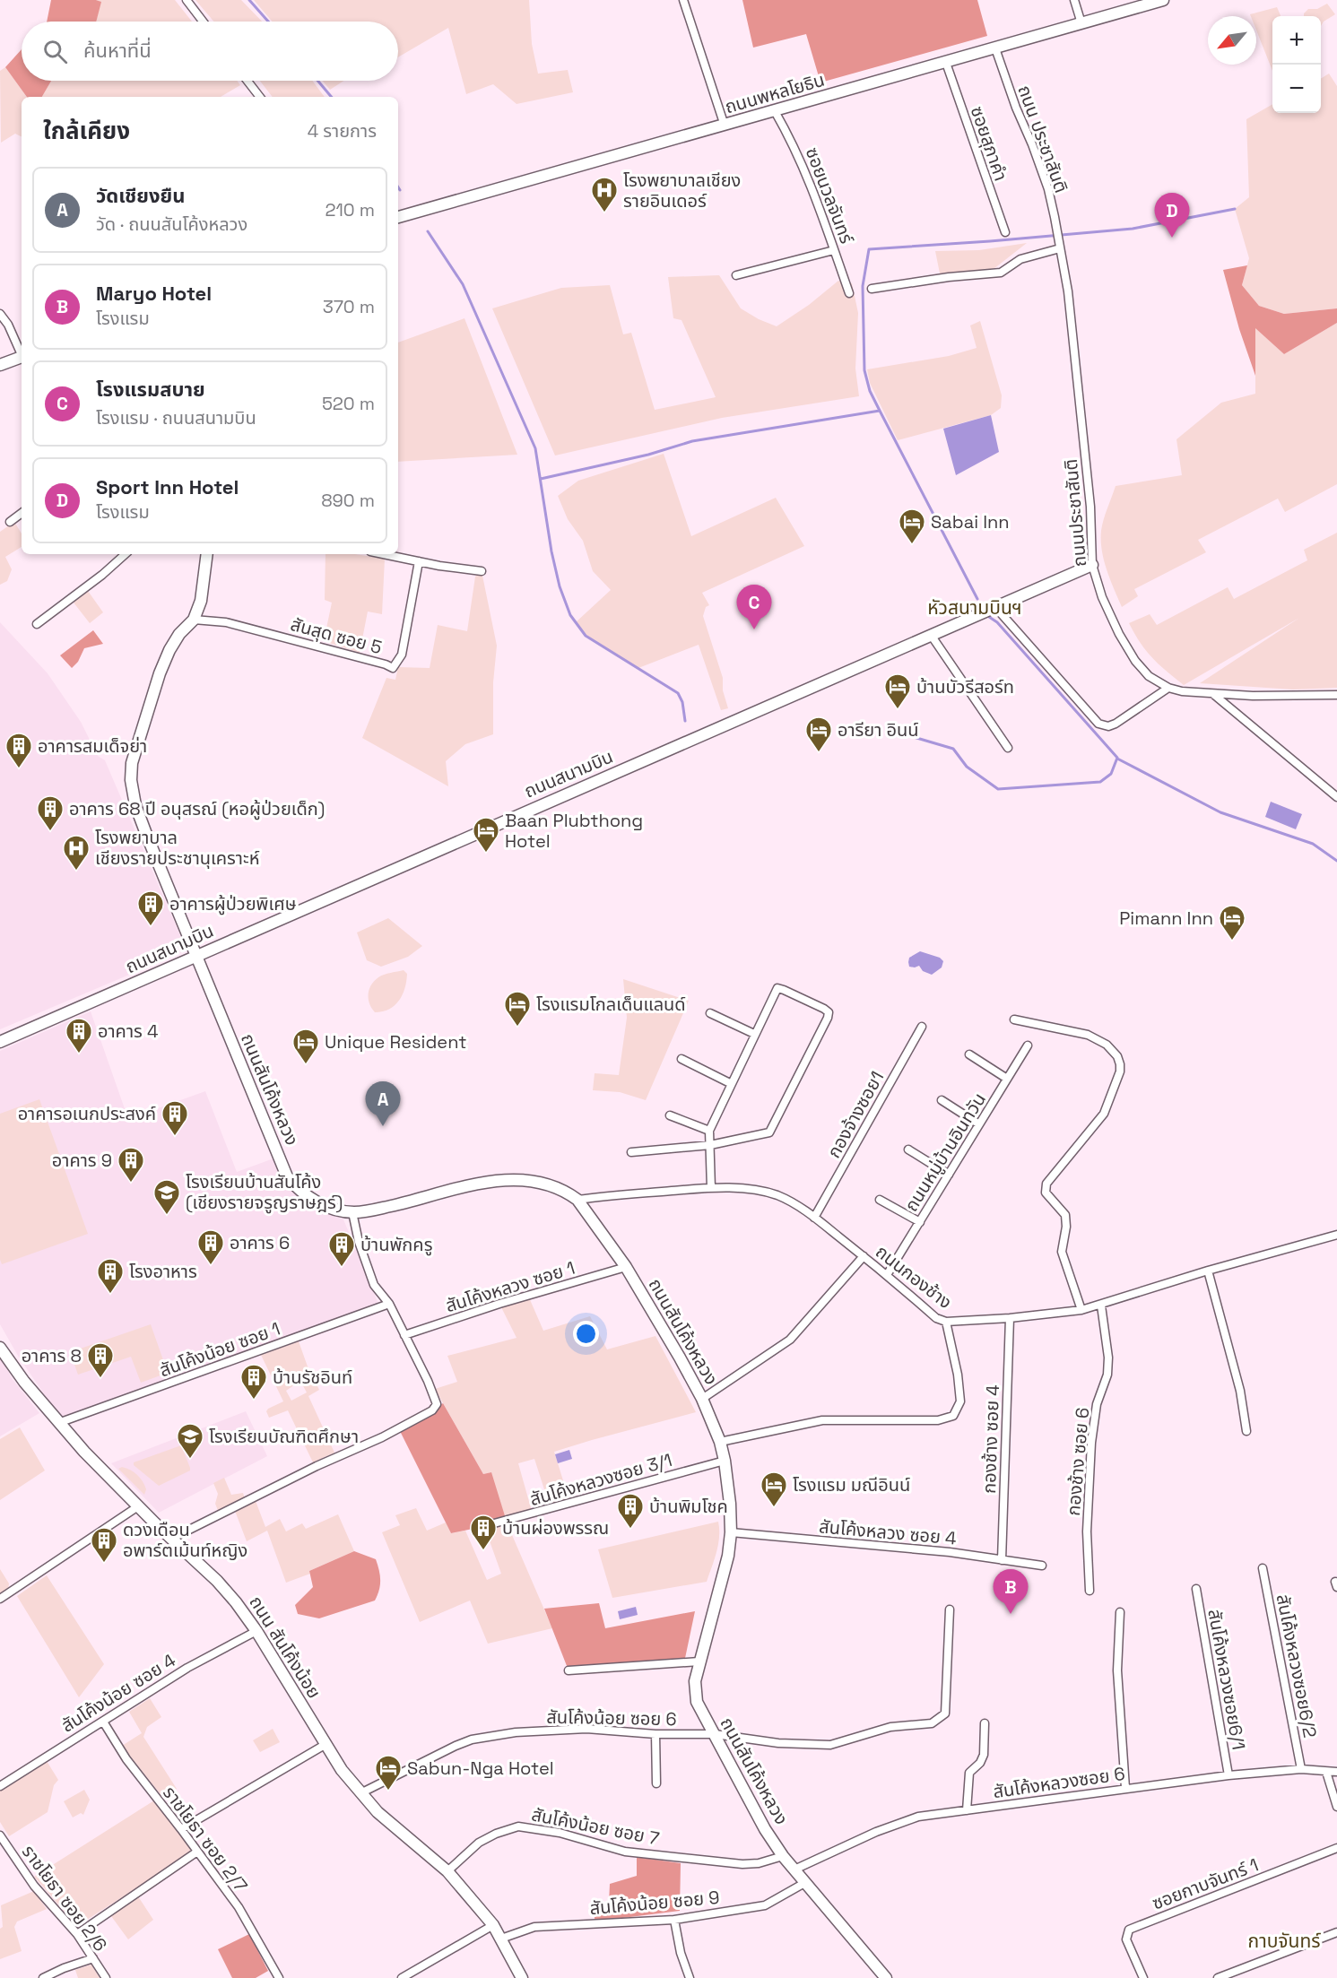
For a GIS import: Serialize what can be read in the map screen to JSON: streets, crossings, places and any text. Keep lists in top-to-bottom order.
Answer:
{
  "streets": {
    "street": [
      "ถนนพหลโยธิน",
      "ถนน ประชาสันติ",
      "ซอยสุภาคำ",
      "ซอยนวลจันทร์",
      "ถนนประชาสันติ",
      "สันสุด ซอย 5",
      "ถนนสนามบิน",
      "ถนนสันโค้งหลวง",
      "กองจ้างซอย1",
      "ถนนหมู่บ้านอินทวัน",
      "ถนนกองช้าง",
      "สันโค้งหลวง ซอย 1",
      "สันโค้งน้อย ซอย 1",
      "กองช้าง ซอย 4",
      "กองช้าง ซอย 6",
      "สันโค้งหลวงซอย 3/1",
      "สันโค้งหลวง ซอย 4",
      "ถนน สันโค้งน้อย",
      "สันโค้งหลวงซอย6/2",
      "สันโค้งหลวงซอย6/1",
      "สันโค้งน้อย ซอย 4",
      "สันโค้งน้อย ซอย 6",
      "สันโค้งหลวงซอย 6",
      "สันโค้งน้อย ซอย 7",
      "ราชโยธา ซอย 2/7",
      "ซอยกาบจันทร์ 1",
      "ราชโยธา ซอย 2/6",
      "สันโค้งน้อย ซอย 9"
    ]
  },
  "crossings": [
    ["ถนนพหลโยธิน", "ถนน ประชาสันติ"],
    ["ถนนพหลโยธิน", "ซอยสุภาคำ"],
    ["ถนนพหลโยธิน", "ซอยนวลจันทร์"],
    ["ถนน ประชาสันติ", "ถนนประชาสันติ"],
    ["ถนนประชาสันติ", "ถนนสนามบิน"],
    ["สันสุด ซอย 5", "ถนนสันโค้งหลวง"],
    ["ถนนสนามบิน", "ถนนสันโค้งหลวง"],
    ["ถนนสันโค้งหลวง", "ถนนกองช้าง"],
    ["ถนนสันโค้งหลวง", "สันโค้งหลวง ซอย 1"],
    ["ถนนสันโค้งหลวง", "สันโค้งหลวงซอย 3/1"],
    ["ถนนสันโค้งหลวง", "สันโค้งหลวง ซอย 4"],
    ["ถนนสันโค้งหลวง", "สันโค้งน้อย ซอย 6"],
    ["ถนนสันโค้งหลวง", "สันโค้งหลวงซอย 6"],
    ["ถนนสันโค้งหลวง", "สันโค้งน้อย ซอย 7"],
    ["ถนนสันโค้งหลวง", "สันโค้งน้อย ซอย 9"],
    ["กองจ้างซอย1", "ถนนกองช้าง"],
    ["ถนนหมู่บ้านอินทวัน", "ถนนกองช้าง"],
    ["ถนนกองช้าง", "กองช้าง ซอย 4"],
    ["ถนนกองช้าง", "กองช้าง ซอย 6"],
    ["สันโค้งน้อย ซอย 1", "ถนน สันโค้งน้อย"],
    ["กองช้าง ซอย 4", "สันโค้งหลวง ซอย 4"],
    ["ถนน สันโค้งน้อย", "สันโค้งน้อย ซอย 4"],
    ["ถนน สันโค้งน้อย", "สันโค้งน้อย ซอย 6"],
    ["ถนน สันโค้งน้อย", "สันโค้งน้อย ซอย 7"],
    ["ถนน สันโค้งน้อย", "สันโค้งน้อย ซอย 9"],
    ["สันโค้งหลวงซอย6/2", "สันโค้งหลวงซอย 6"],
    ["สันโค้งหลวงซอย6/1", "สันโค้งหลวงซอย 6"],
    ["สันโค้งน้อย ซอย 4", "ราชโยธา ซอย 2/7"]
  ],
  "districts": ["หัวสนามบินฯ", "กาบจันทร์"],
  "places": {
    "hospital": ["โรงพยาบาลเชียง รายอินเดอร์", "โรงพยาบาล เชียงรายประชานุเคราะห์"],
    "hotel": [
      "Sabai Inn",
      "บ้านบัวรีสอร์ท",
      "อารียา อินน์",
      "Baan Plubthong Hotel",
      "Pimann Inn",
      "โรงแรมโกลเด็นแลนด์",
      "Unique Resident",
      "โรงแรม มณีอินน์",
      "Sabun-Nga Hotel"
    ],
    "building": [
      "อาคารสมเด็จย่า",
      "อาคาร 68 ปี อนุสรณ์ (หอผู้ป่วยเด็ก)",
      "อาคารผู้ป่วยพิเศษ",
      "อาคาร 4",
      "อาคารอเนกประสงค์",
      "อาคาร 9",
      "อาคาร 6",
      "บ้านพักครู",
      "โรงอาหาร",
      "อาคาร 8",
      "บ้านรัชอินท์",
      "บ้านพิมโชค",
      "บ้านผ่องพรรณ",
      "ดวงเดือน อพาร์ตเม้นท์หญิง"
    ],
    "school or university": ["โรงเรียนบ้านสันโค้ง (เชียงรายจรูญราษฎร์)", "โรงเรียนบัณฑิตศึกษา"]
  },
  "north": "bottom left",
  "page": {
    "map_buttons": ["+", "−"],
    "search": "ค้นหาที่นี่",
    "heading": ["ใกล้เคียง", "4 รายการ"],
    "list": [
      {
        "mark": "A",
        "name": "วัดเชียงยืน",
        "note": "วัด · ถนนสันโค้งหลวง",
        "value": "210 m"
      },
      {
        "mark": "B",
        "name": "Maryo Hotel",
        "note": "โรงแรม",
        "value": "370 m"
      },
      {
        "mark": "C",
        "name": "โรงแรมสบาย",
        "note": "โรงแรม · ถนนสนามบิน",
        "value": "520 m"
      },
      {
        "mark": "D",
        "name": "Sport Inn Hotel",
        "note": "โรงแรม",
        "value": "890 m"
      }
    ],
    "pins": [
      "D",
      "C",
      "A",
      "B"
    ]
  }
}
